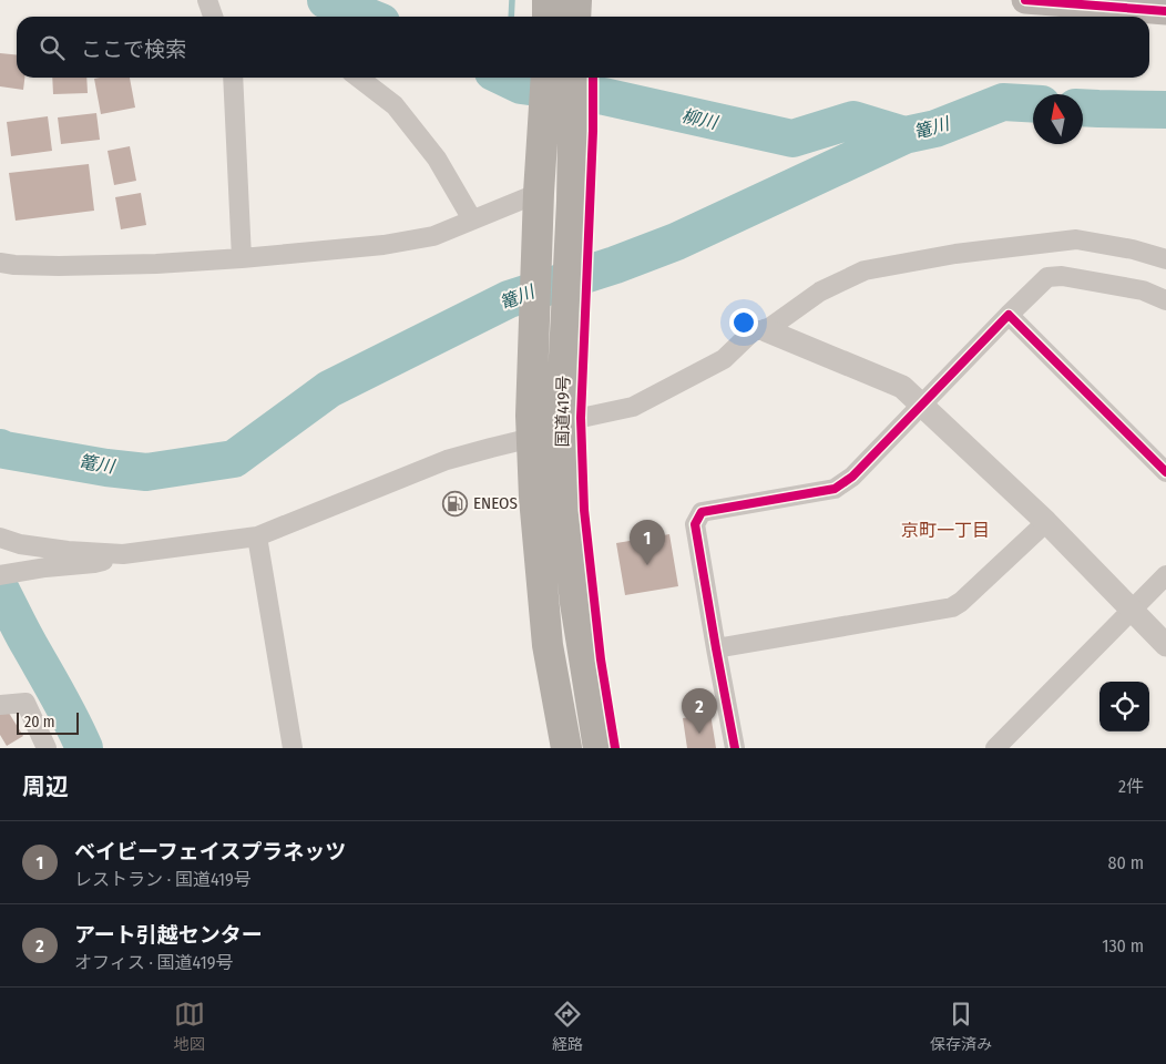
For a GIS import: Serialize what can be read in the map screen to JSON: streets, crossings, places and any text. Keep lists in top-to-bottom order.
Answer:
{
  "streets": {
    "highway": ["国道419号"]
  },
  "districts": ["京町一丁目"],
  "water": ["柳川", "篭川"],
  "places": {
    "fuel station": ["ENEOS"]
  },
  "scale_bar": "20 m",
  "north": "top",
  "page": {
    "search": "ここで検索",
    "pins": ["1", "2"],
    "scale": "20 m",
    "heading": ["周辺", "2件"],
    "list": [
      {
        "mark": "1",
        "name": "ベイビーフェイスプラネッツ",
        "note": "レストラン · 国道419号",
        "value": "80 m"
      },
      {
        "mark": "2",
        "name": "アート引越センター",
        "note": "オフィス · 国道419号",
        "value": "130 m"
      }
    ],
    "nav": ["地図", "経路", "保存済み"]
  }
}
